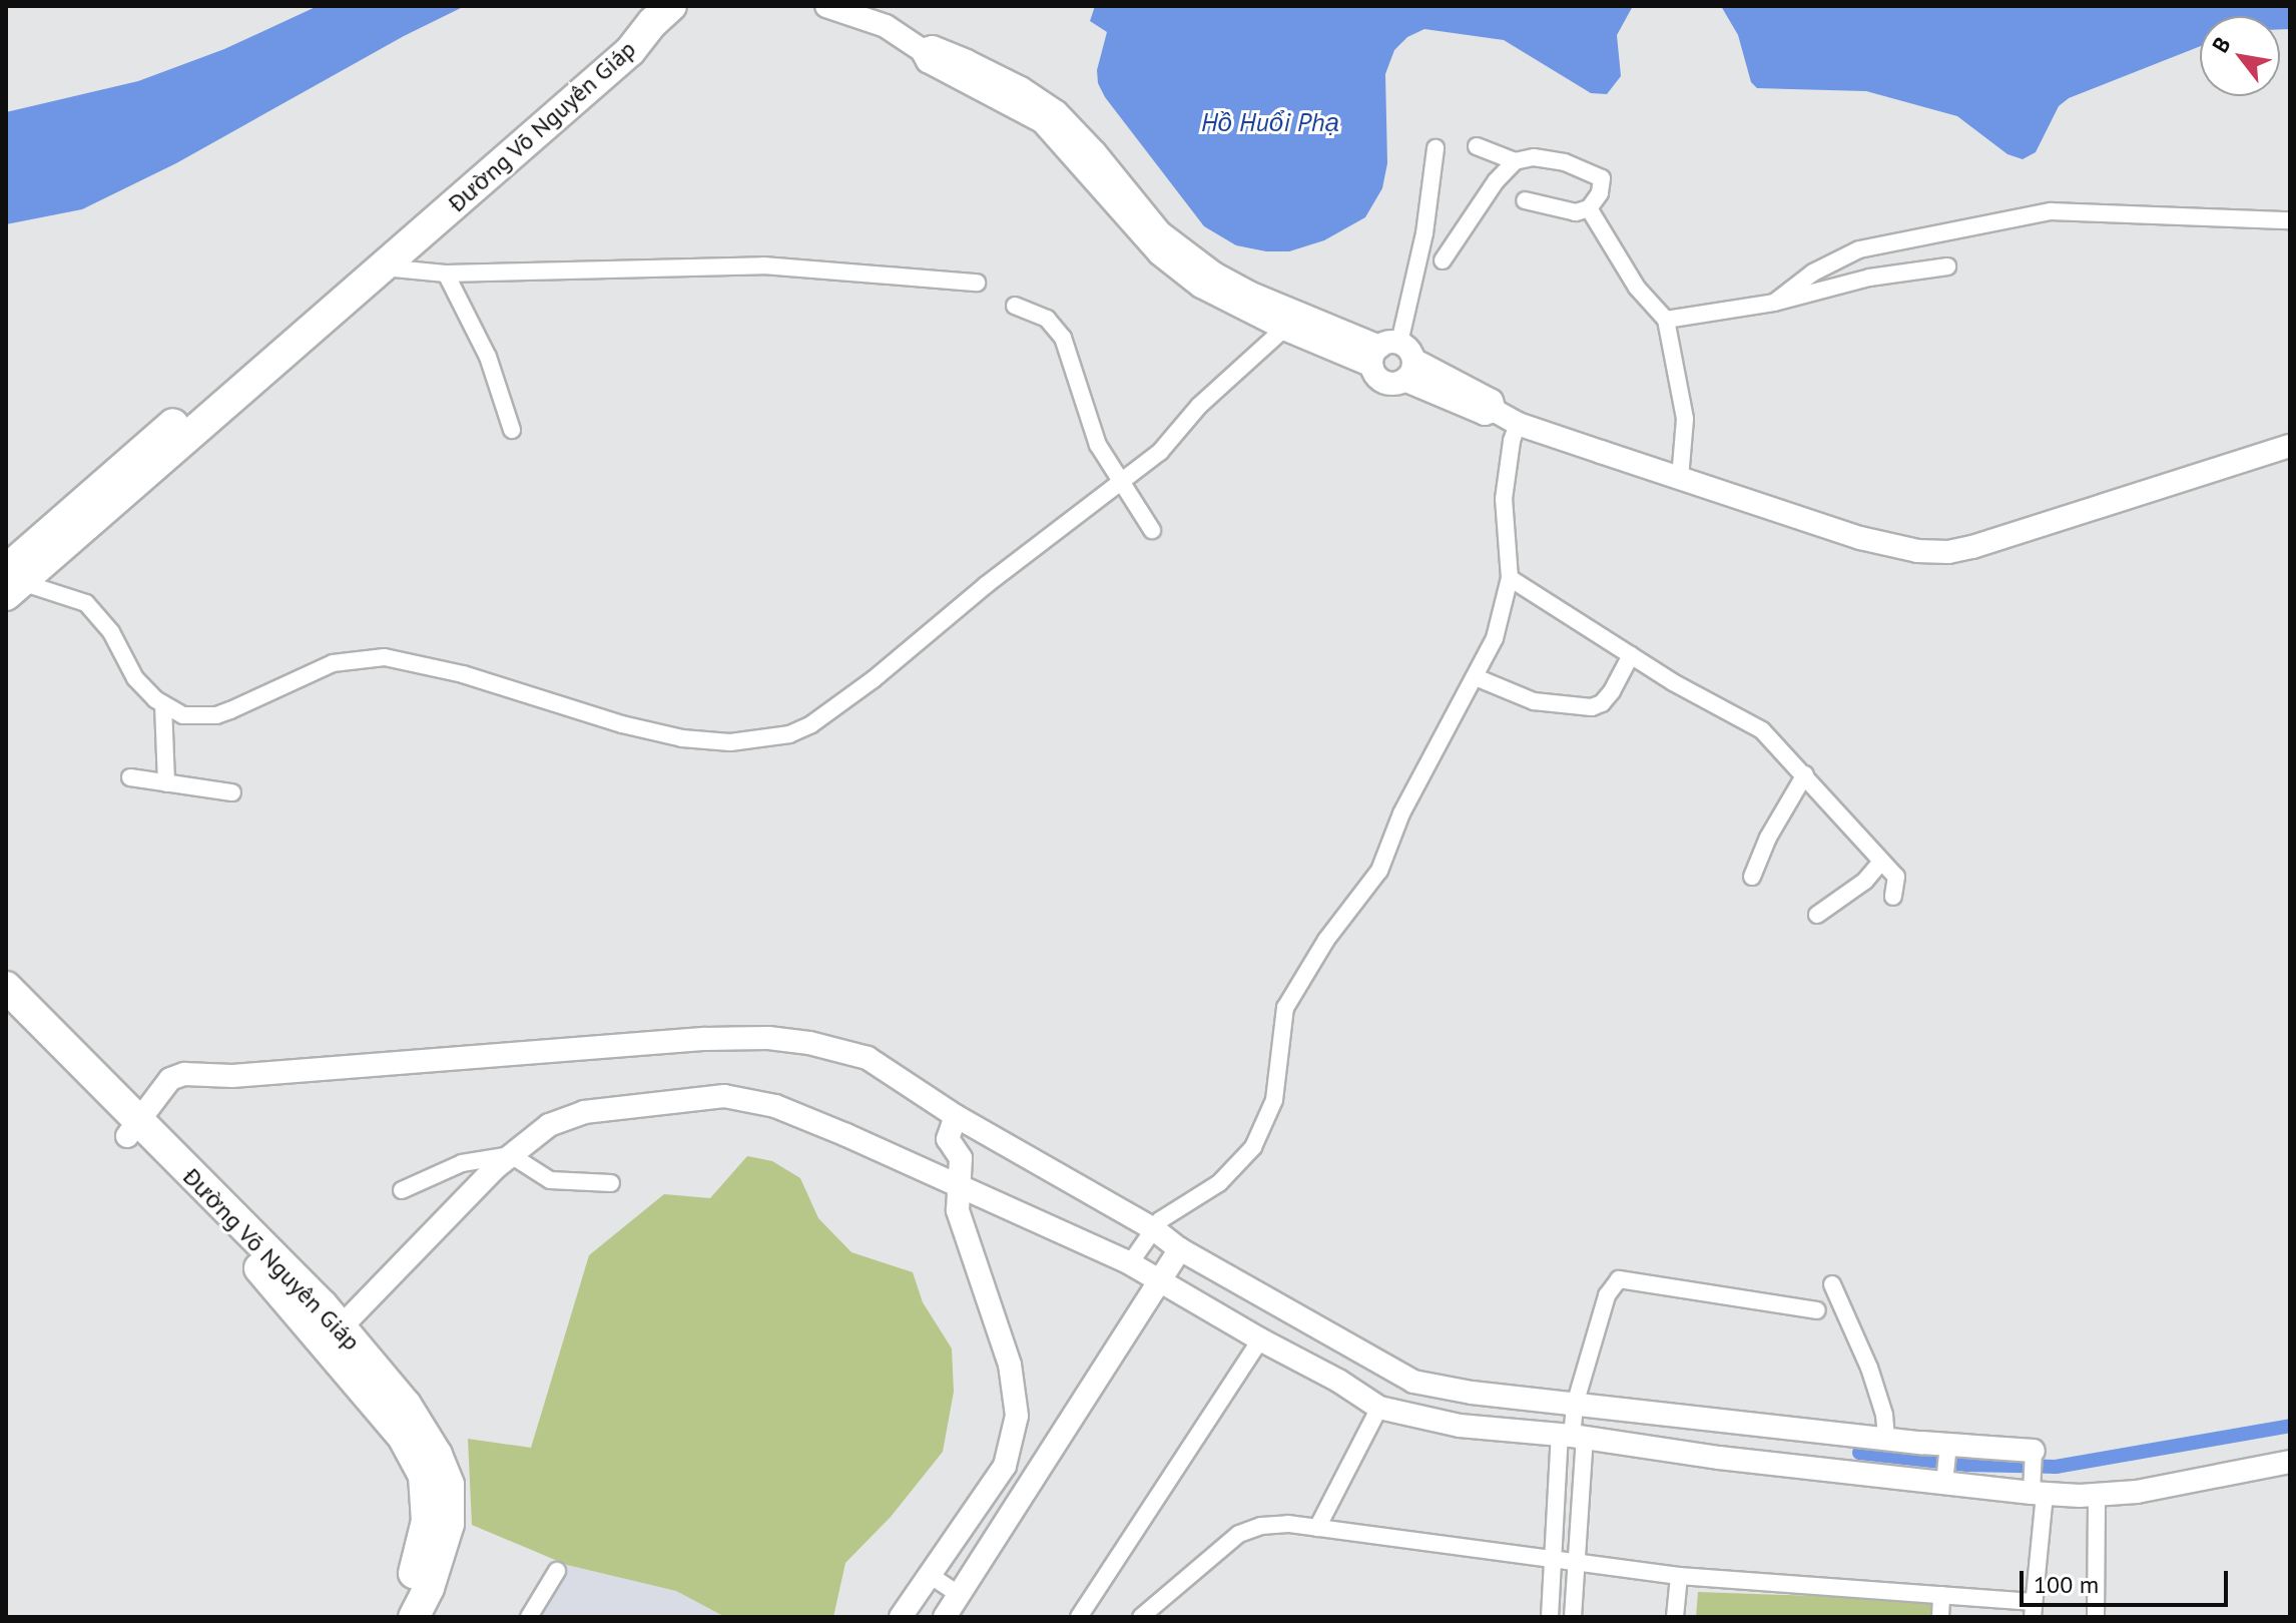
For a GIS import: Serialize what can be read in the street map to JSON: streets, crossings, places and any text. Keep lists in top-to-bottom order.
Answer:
{
  "streets": {
    "highway": ["Đường Võ Nguyên Giáp"]
  },
  "water": ["Hồ Huổi Phạ"],
  "scale_bar": "100 m",
  "north": "top left"
}
